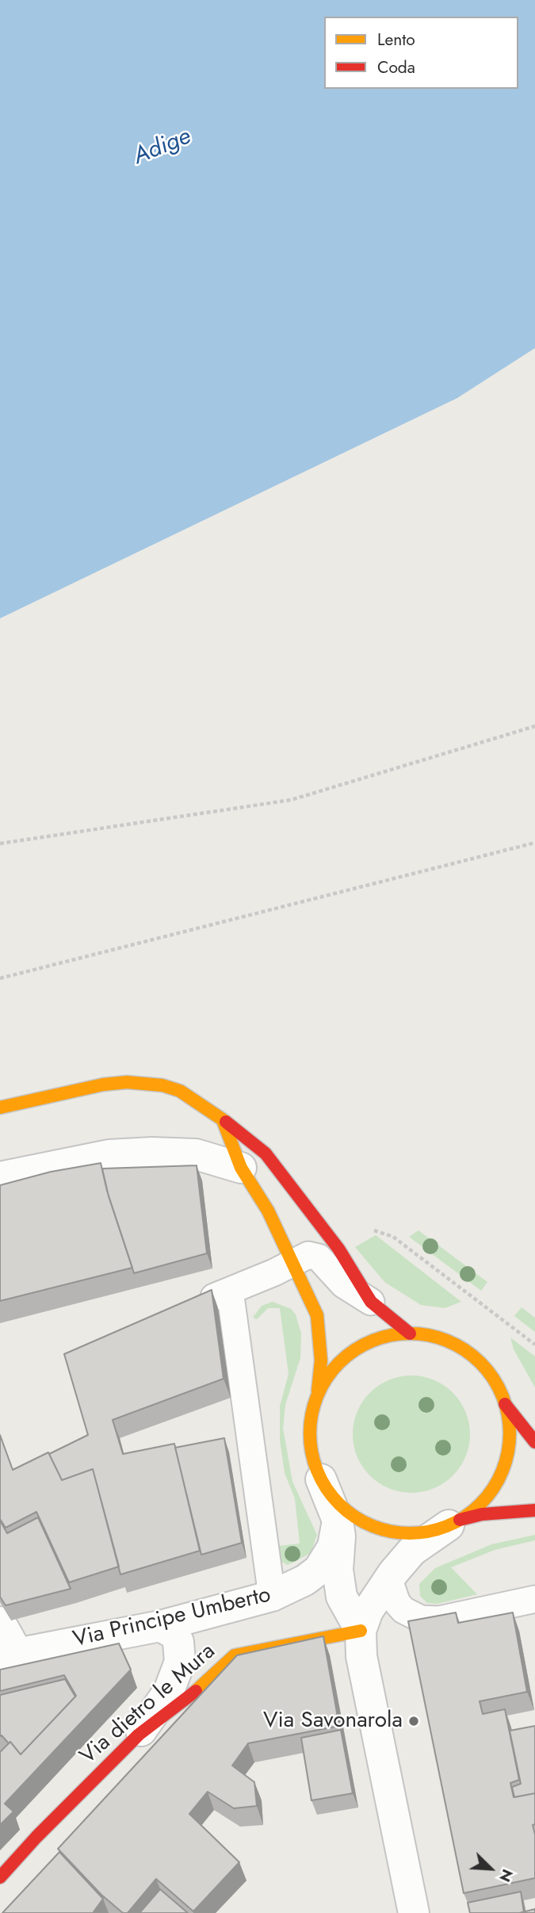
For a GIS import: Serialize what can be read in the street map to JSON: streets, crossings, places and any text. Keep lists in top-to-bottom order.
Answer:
{
  "streets": {
    "street": ["Via Principe Umberto", "Via dietro le Mura"]
  },
  "water": ["Adige"],
  "places": ["Via Savonarola"],
  "legend": ["Lento", "Coda"],
  "north": "bottom right"
}
